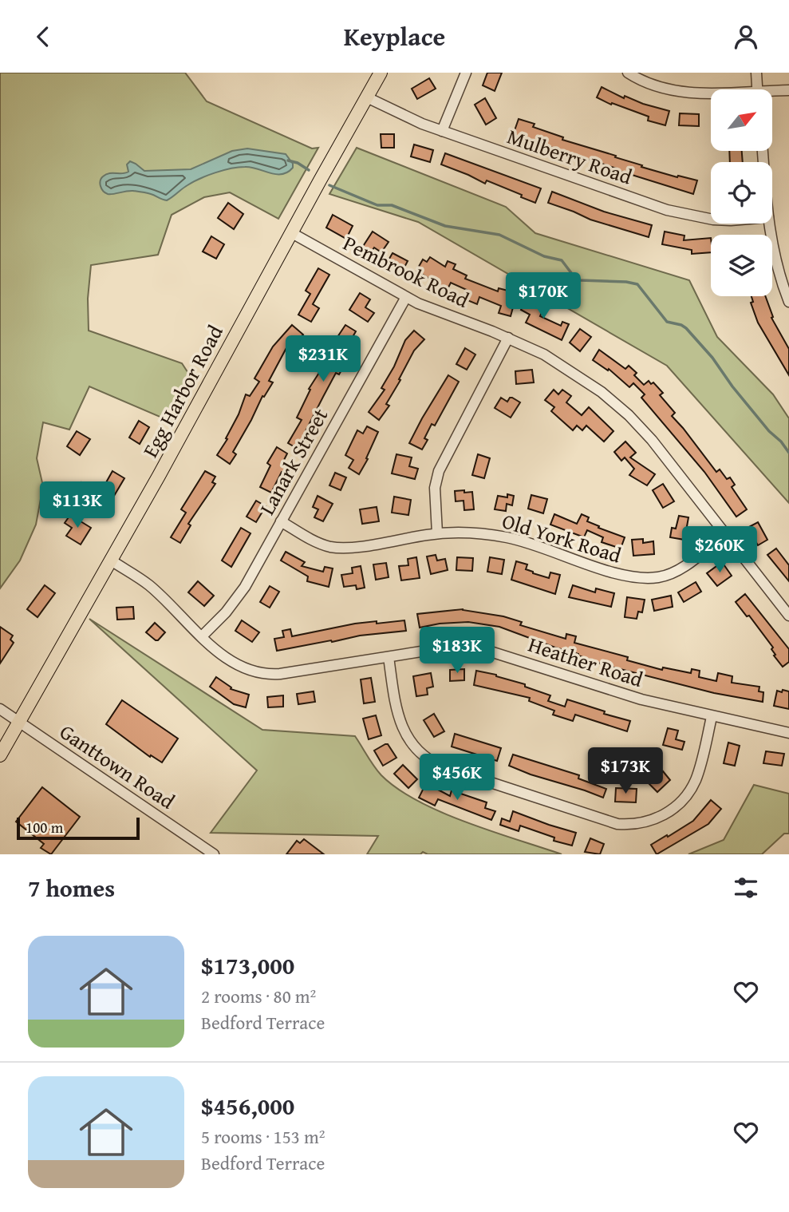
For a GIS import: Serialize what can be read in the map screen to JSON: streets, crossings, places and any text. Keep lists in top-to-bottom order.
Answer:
{
  "streets": {
    "main road": ["Egg Harbor Road"],
    "street": [
      "Mulberry Road",
      "Pembrook Road",
      "Lanark Street",
      "Old York Road",
      "Heather Road",
      "Ganttown Road"
    ]
  },
  "crossings": [
    ["Mulberry Road", "Egg Harbor Road"],
    ["Pembrook Road", "Egg Harbor Road"],
    ["Pembrook Road", "Lanark Street"],
    ["Pembrook Road", "Old York Road"],
    ["Egg Harbor Road", "Heather Road"],
    ["Egg Harbor Road", "Ganttown Road"],
    ["Lanark Street", "Old York Road"],
    ["Lanark Street", "Heather Road"]
  ],
  "scale_bar": "100 m",
  "north": "top right",
  "page": {
    "header": "Keyplace",
    "price": [
      "$170K",
      "$231K",
      "$113K",
      "$260K",
      "$183K",
      "$173K",
      "$456K"
    ],
    "scale": "100 m",
    "heading": "7 homes",
    "list": [
      {
        "name": "$173,000",
        "note": "2 rooms · 80 m² · Bedford Terrace"
      },
      {
        "name": "$456,000",
        "note": "5 rooms · 153 m² · Bedford Terrace"
      }
    ]
  }
}
